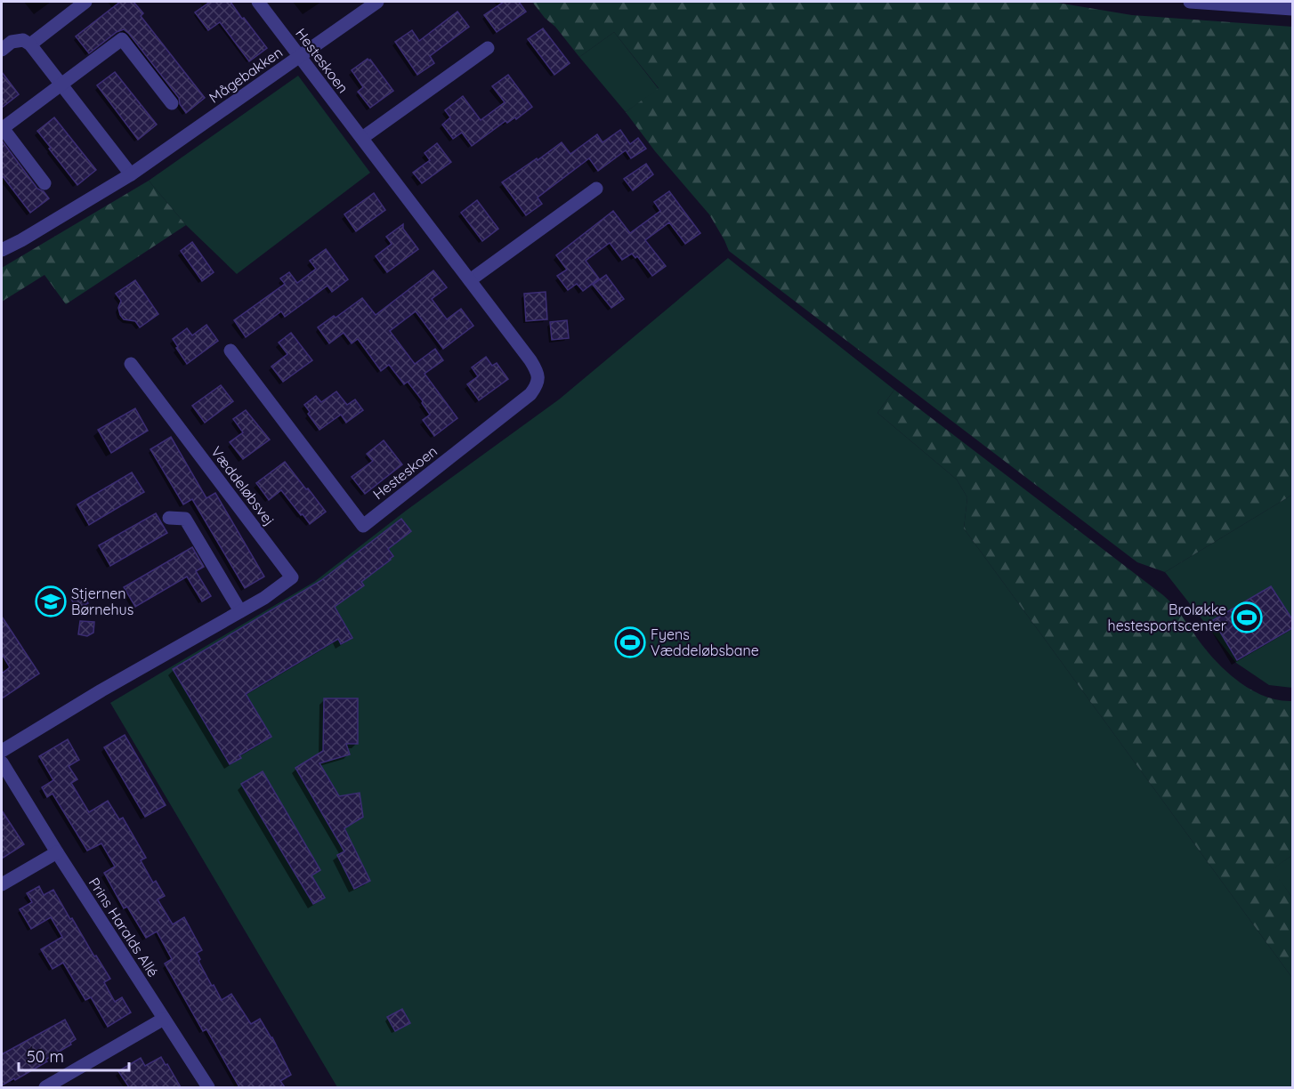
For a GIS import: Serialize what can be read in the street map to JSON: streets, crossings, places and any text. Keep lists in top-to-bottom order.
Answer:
{
  "streets": {
    "street": [
      "Hesteskoen",
      "Mågebakken",
      "Væddeløbsvej",
      "Prins Haralds Allé"
    ]
  },
  "crossings": [
    ["Hesteskoen", "Mågebakken"]
  ],
  "places": {
    "school or university": ["Stjernen Børnehus"],
    "sports": ["Broløkke hestesportscenter", "Fyens Væddeløbsbane"]
  },
  "scale_bar": "50 m"
}
